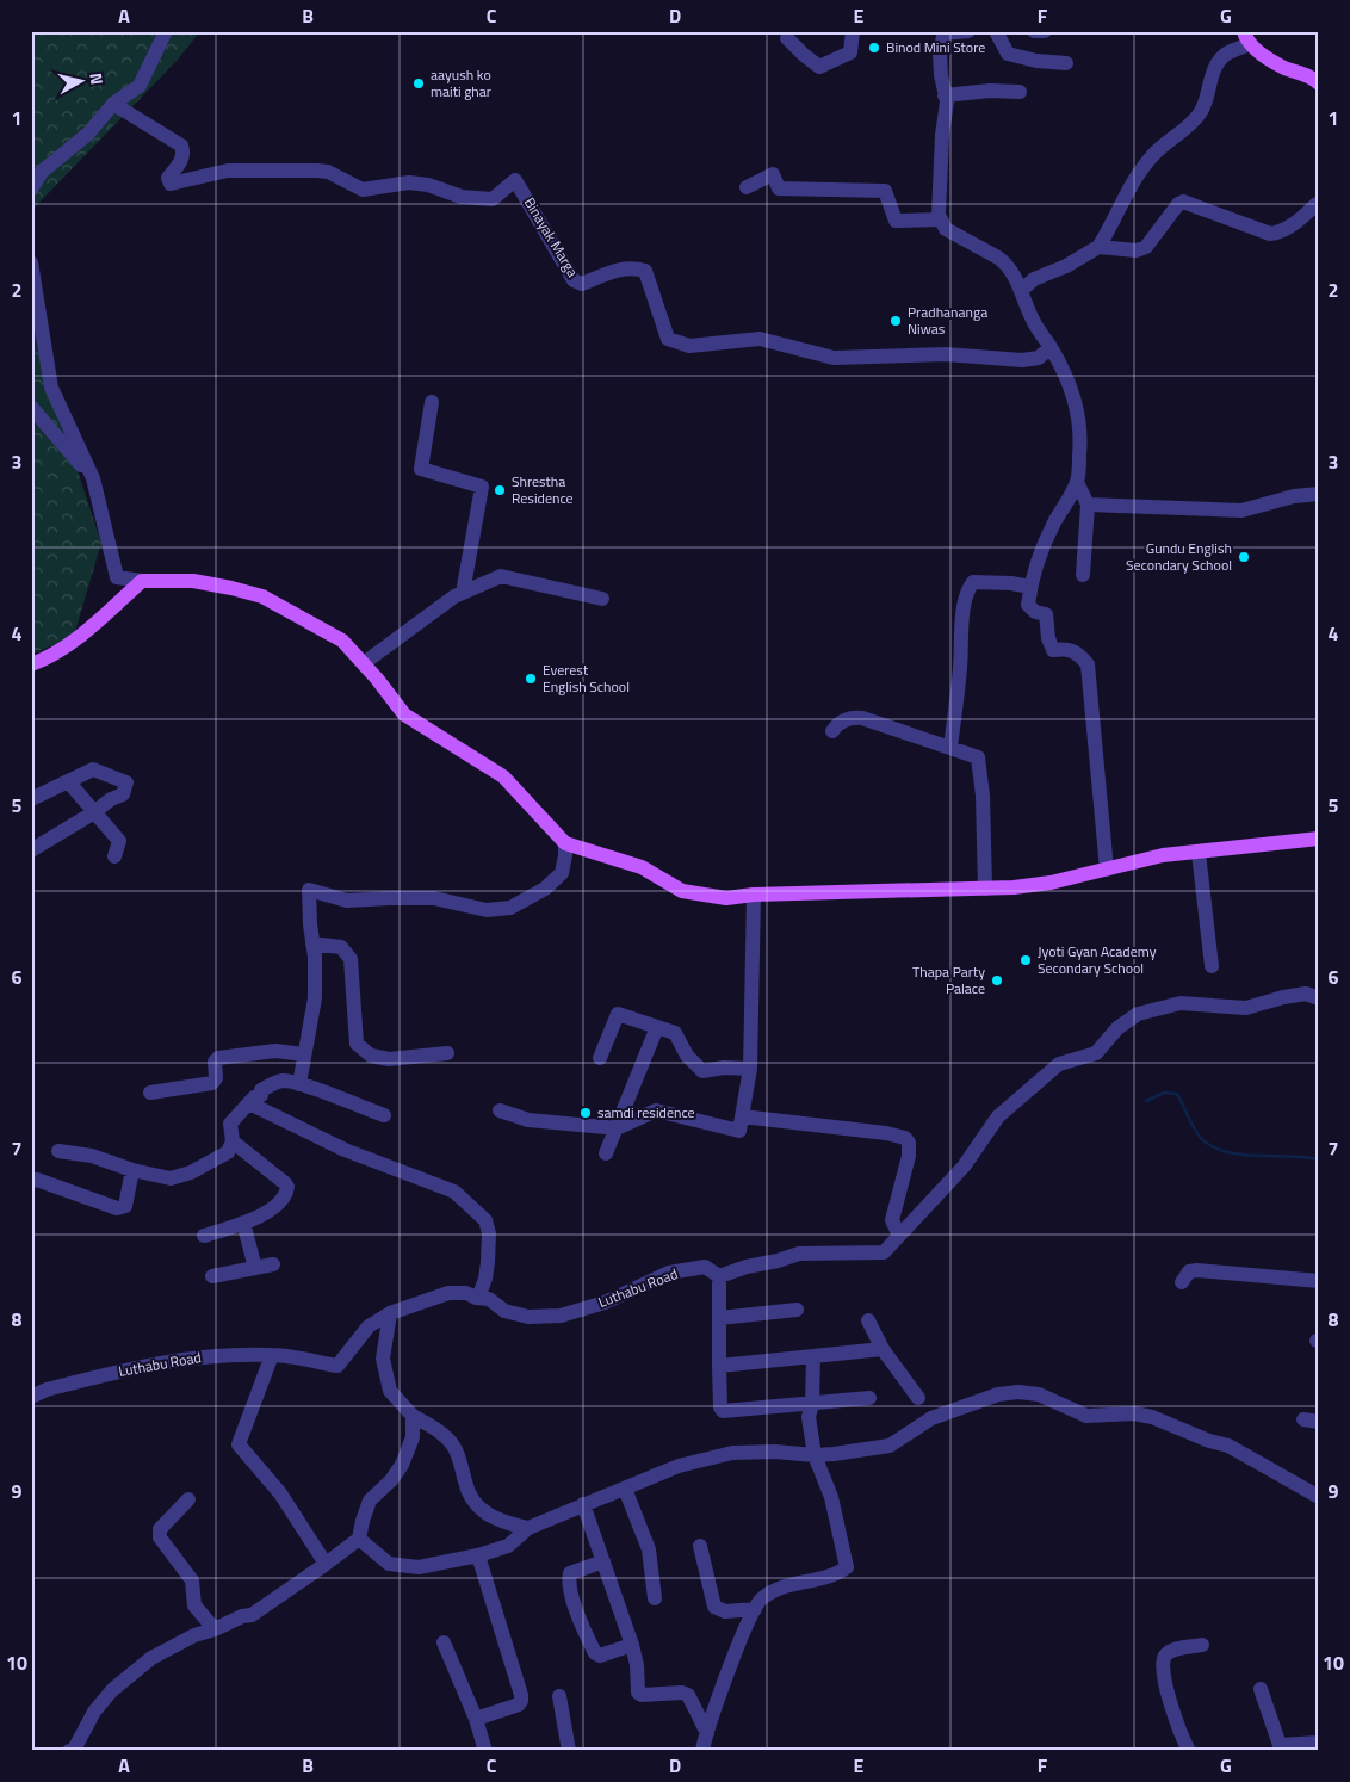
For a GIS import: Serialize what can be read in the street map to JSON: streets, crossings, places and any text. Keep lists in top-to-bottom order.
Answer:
{
  "streets": {
    "street": ["Binayak Marga", "Luthabu Road"]
  },
  "places": [
    "Binod Mini Store",
    "aayush ko maiti ghar",
    "Pradhananga Niwas",
    "Shrestha Residence",
    "Gundu English Secondary School",
    "Everest English School",
    "Jyoti Gyan Academy Secondary School",
    "Thapa Party Palace",
    "samdi residence"
  ],
  "north": "right",
  "grid": {
    "columns": [
      "A",
      "B",
      "C",
      "D",
      "E",
      "F",
      "G"
    ],
    "rows": [
      "1",
      "2",
      "3",
      "4",
      "5",
      "6",
      "7",
      "8",
      "9",
      "10"
    ]
  }
}
